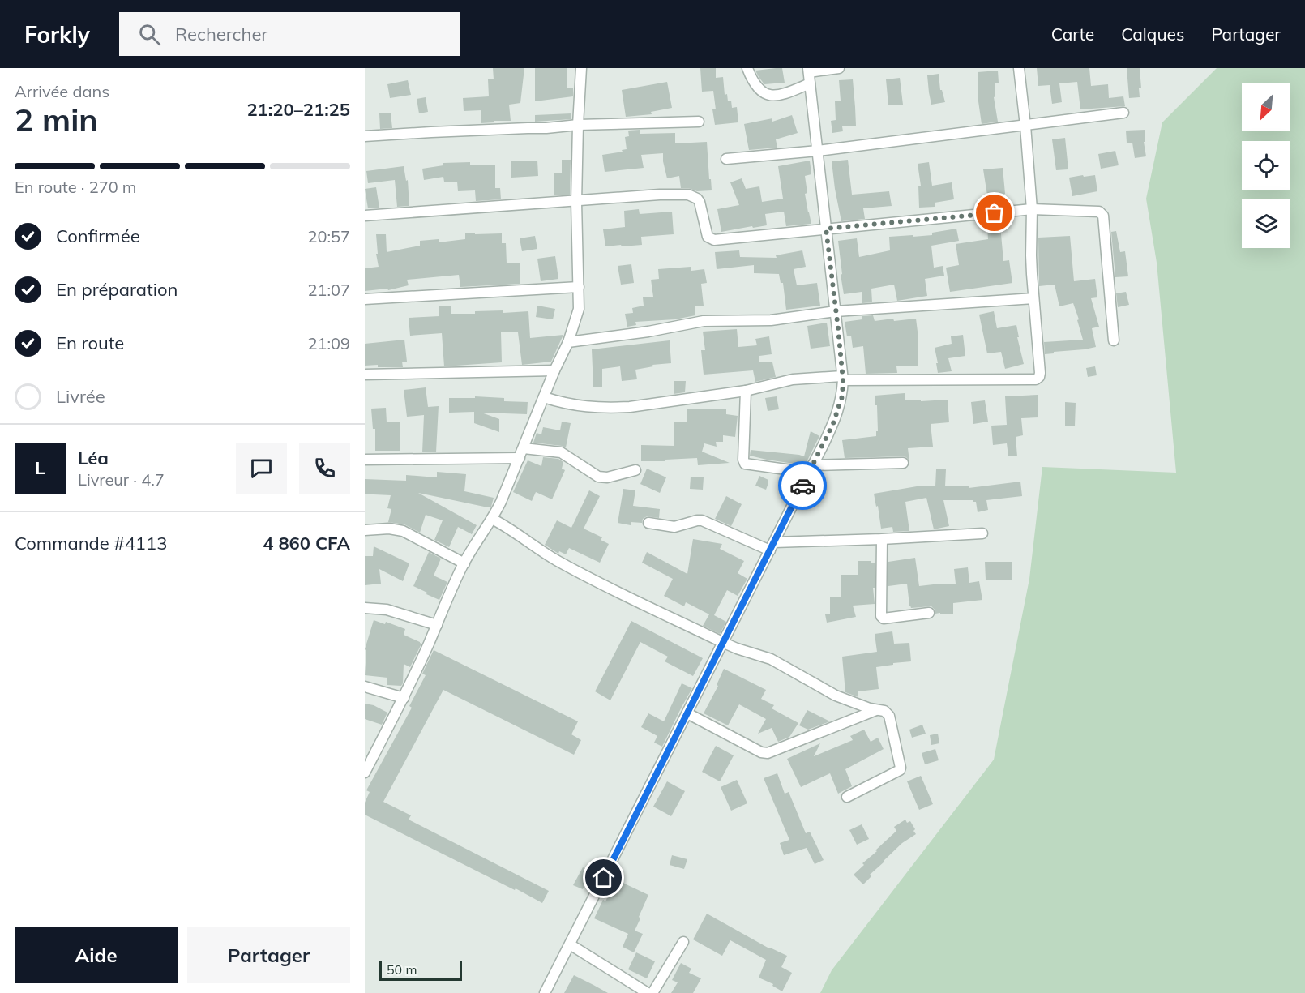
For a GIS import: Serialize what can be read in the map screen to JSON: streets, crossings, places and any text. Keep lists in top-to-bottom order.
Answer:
{
  "scale_bar": "50 m",
  "north": "bottom left",
  "page": {
    "header": "Forkly",
    "search": "Rechercher",
    "nav": ["Carte", "Calques", "Partager"],
    "heading": ["2 min", "Arrivée dans", "21:20–21:25"],
    "panel": [
      "Léa",
      "Livreur · 4.7",
      "Commande #4113",
      "4 860 CFA"
    ],
    "bar": "En route · 270 m",
    "list": [
      ["Confirmée", "20:57"],
      ["En préparation", "21:07"],
      ["En route", "21:09"],
      "Livrée"
    ],
    "round": "L",
    "buttons": ["Aide", "Partager"],
    "scale": "50 m"
  }
}
